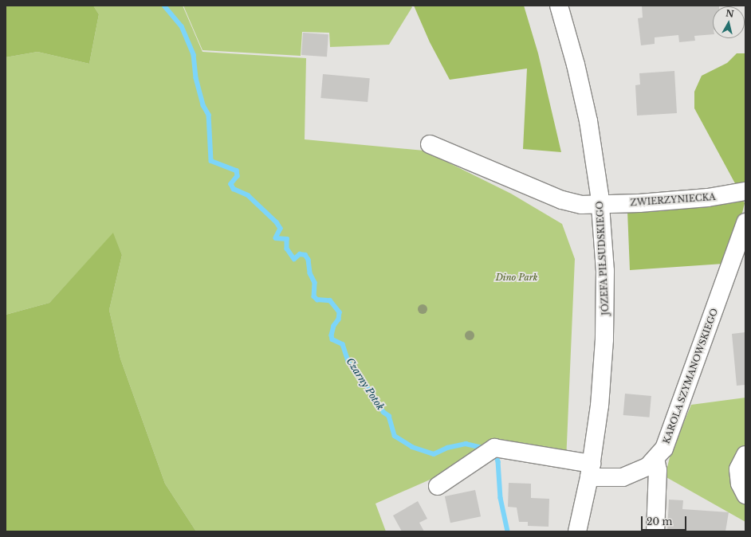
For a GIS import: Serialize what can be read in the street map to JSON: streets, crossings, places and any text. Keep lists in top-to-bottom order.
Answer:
{
  "streets": {
    "street": ["ZWIERZYNIECKA", "JÓZEFA PIŁSUDSKIEGO", "KAROLA SZYMANOWSKIEGO"]
  },
  "crossings": [
    ["ZWIERZYNIECKA", "JÓZEFA PIŁSUDSKIEGO"],
    ["JÓZEFA PIŁSUDSKIEGO", "KAROLA SZYMANOWSKIEGO"]
  ],
  "water": ["Czarny Potok"],
  "parks": ["Dino Park"],
  "scale_bar": "20 m",
  "north": "top"
}
